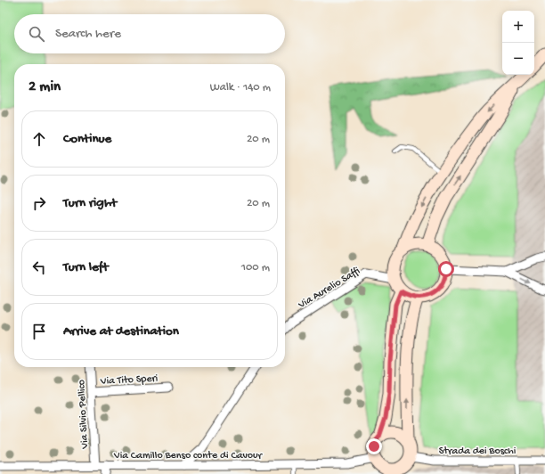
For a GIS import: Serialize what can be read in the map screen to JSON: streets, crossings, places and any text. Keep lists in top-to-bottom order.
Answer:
{
  "streets": {
    "street": [
      "Via Aurelio Saffi",
      "Via Tito Speri",
      "Via Silvio Pellico",
      "Strada dei Boschi",
      "Via Camillo Benso conte di Cavour"
    ]
  },
  "crossings": [
    ["Via Tito Speri", "Via Silvio Pellico"],
    ["Via Silvio Pellico", "Via Camillo Benso conte di Cavour"],
    ["Strada dei Boschi", "Via Camillo Benso conte di Cavour"]
  ],
  "page": {
    "map_buttons": ["+", "−"],
    "search": "Search here",
    "heading": ["2 min", "Walk · 140 m"],
    "list": [
      ["Continue", "20 m"],
      ["Turn right", "20 m"],
      ["Turn left", "100 m"],
      "Arrive at destination"
    ]
  }
}
